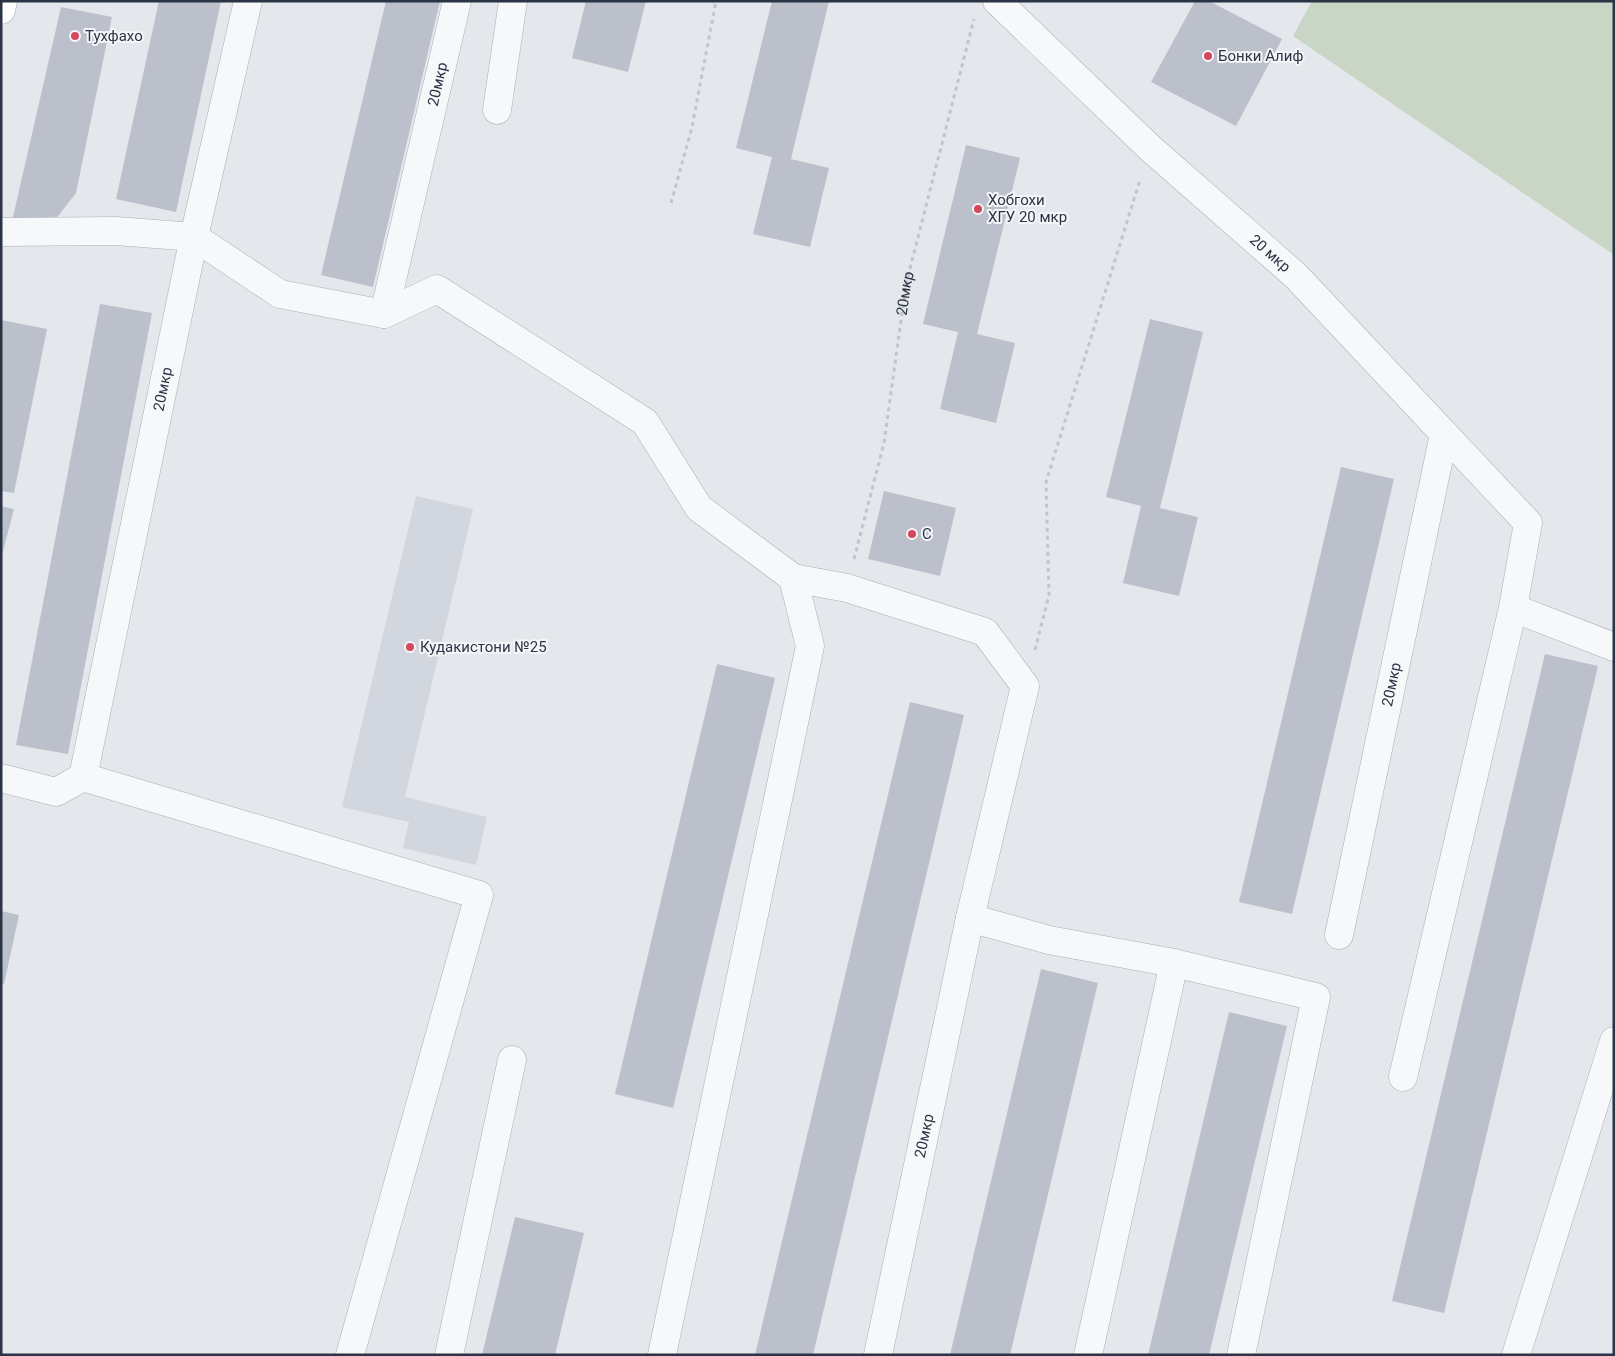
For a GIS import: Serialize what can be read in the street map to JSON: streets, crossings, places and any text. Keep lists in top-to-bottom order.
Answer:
{
  "streets": {
    "street": ["20мкр", "20 мкр"]
  },
  "crossings": [
    ["20мкр", "20 мкр"]
  ],
  "places": [
    "Тухфахо",
    "Бонки Алиф",
    "Хобгохи ХГУ 20 мкр",
    "С",
    "Кудакистони №25"
  ]
}
